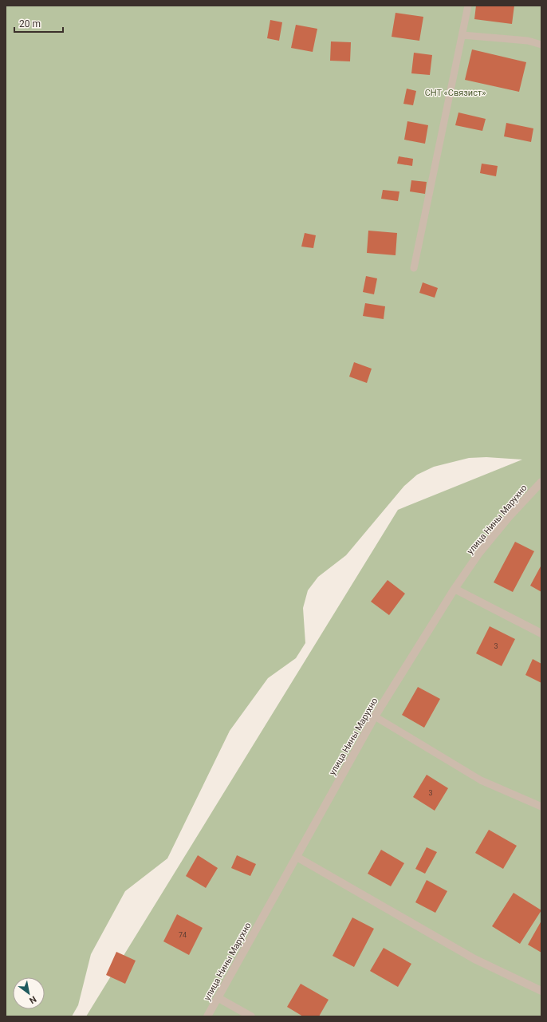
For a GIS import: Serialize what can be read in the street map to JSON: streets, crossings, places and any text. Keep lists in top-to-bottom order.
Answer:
{
  "streets": {
    "street": ["улица Нины Марухно"]
  },
  "parks": ["СНТ «Связист»"],
  "house_numbers": ["3", "3", "74"],
  "scale_bar": "20 m",
  "north": "bottom right"
}
